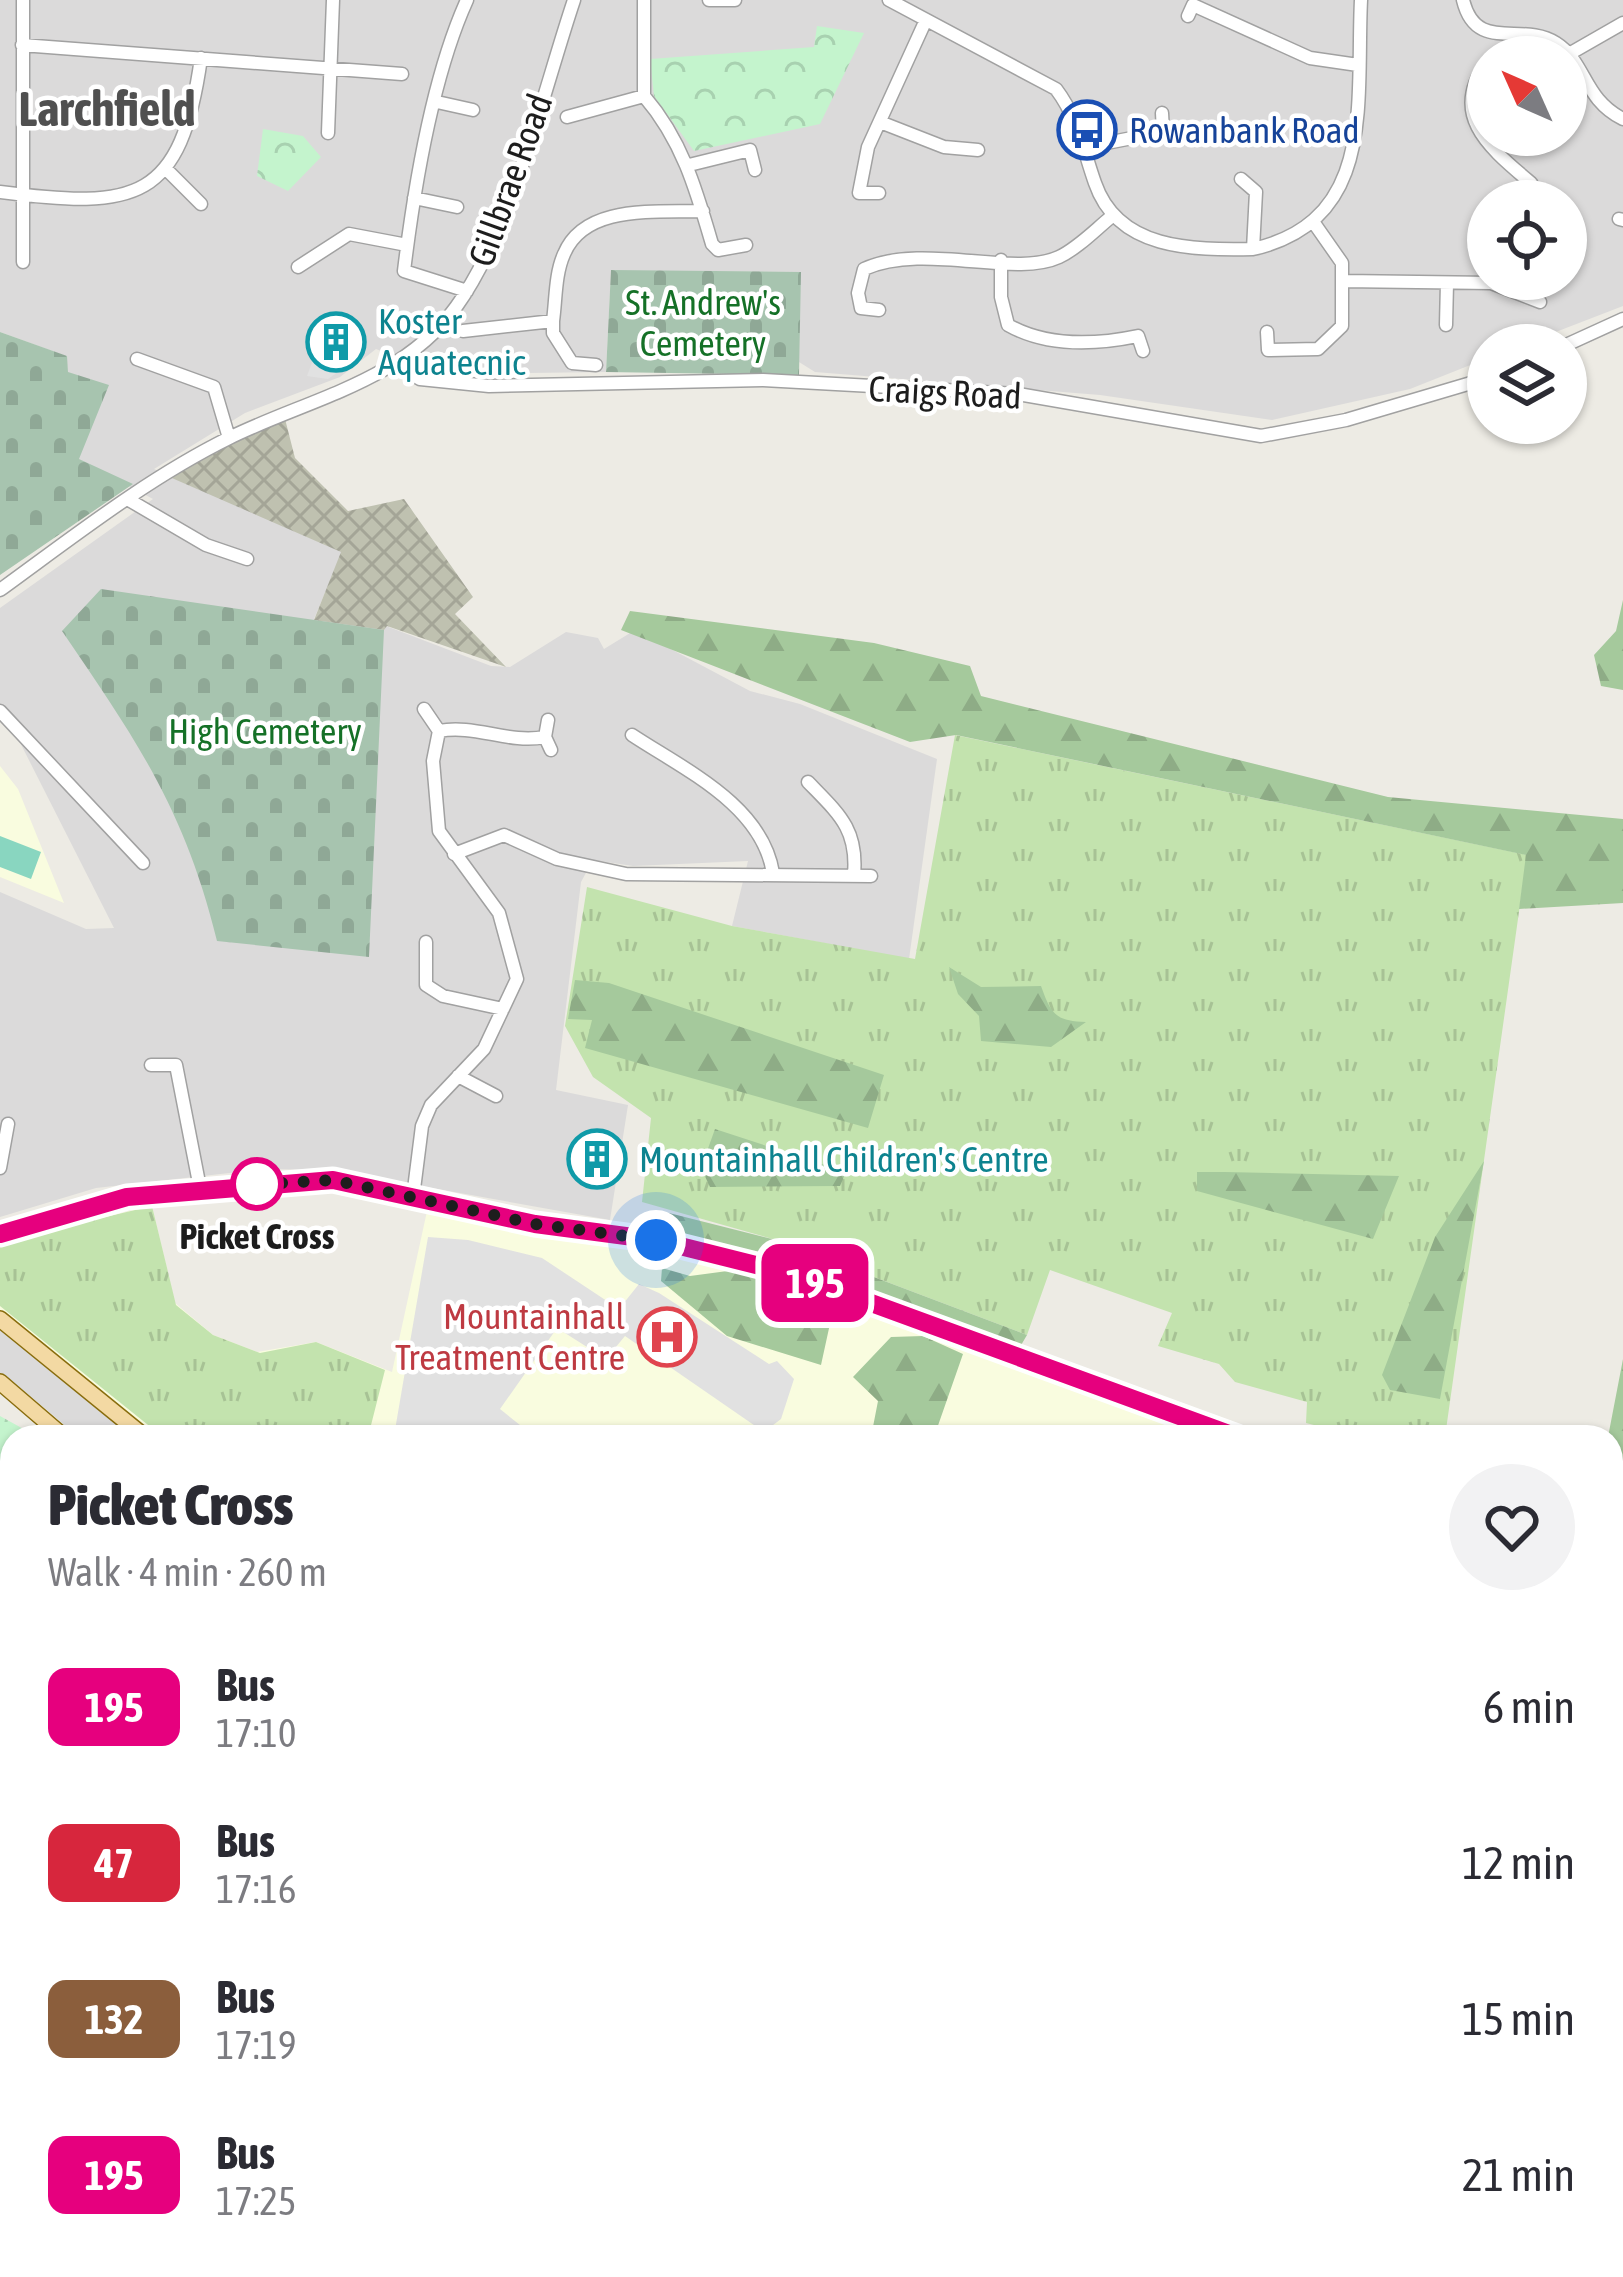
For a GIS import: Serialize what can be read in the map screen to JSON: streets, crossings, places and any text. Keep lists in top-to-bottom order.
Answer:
{
  "streets": {
    "street": ["Gillbrae Road", "Craigs Road"]
  },
  "crossings": [
    ["Gillbrae Road", "Craigs Road"]
  ],
  "districts": ["Larchfield"],
  "parks": ["St. Andrew's Cemetery", "High Cemetery"],
  "places": {
    "bus stop": ["Rowanbank Road"],
    "building": ["Koster Aquatecnic", "Mountainhall Children's Centre"],
    "other": ["Picket Cross"],
    "hospital": ["Mountainhall Treatment Centre"]
  },
  "lines": ["bus line 195"],
  "north": "top left",
  "page": {
    "on_map": "195",
    "heading": ["Picket Cross", "Walk · 4 min · 260 m"],
    "list": [
      {
        "mark": "195",
        "name": "Bus",
        "note": "17:10",
        "value": "6 min"
      },
      {
        "mark": "47",
        "name": "Bus",
        "note": "17:16",
        "value": "12 min"
      },
      {
        "mark": "132",
        "name": "Bus",
        "note": "17:19",
        "value": "15 min"
      },
      {
        "mark": "195",
        "name": "Bus",
        "note": "17:25",
        "value": "21 min"
      }
    ]
  }
}
